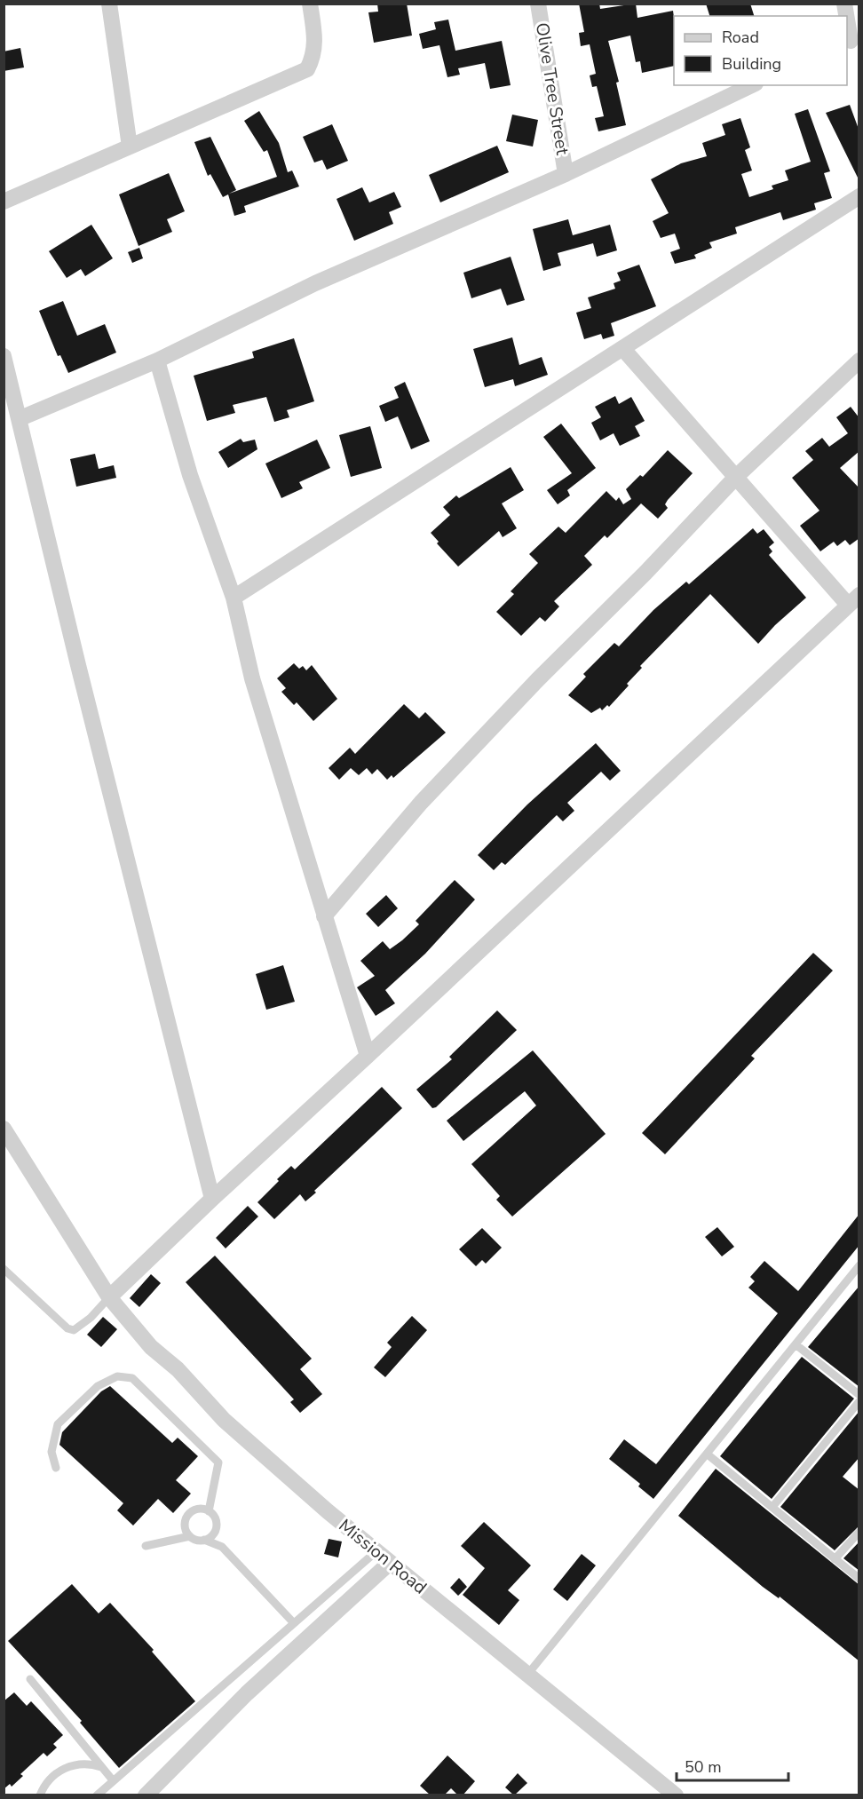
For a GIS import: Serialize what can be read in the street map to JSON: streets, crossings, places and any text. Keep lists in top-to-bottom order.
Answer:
{
  "streets": {
    "street": ["Olive Tree Street", "Mission Road"]
  },
  "legend": ["Road", "Building"],
  "scale_bar": "50 m"
}
